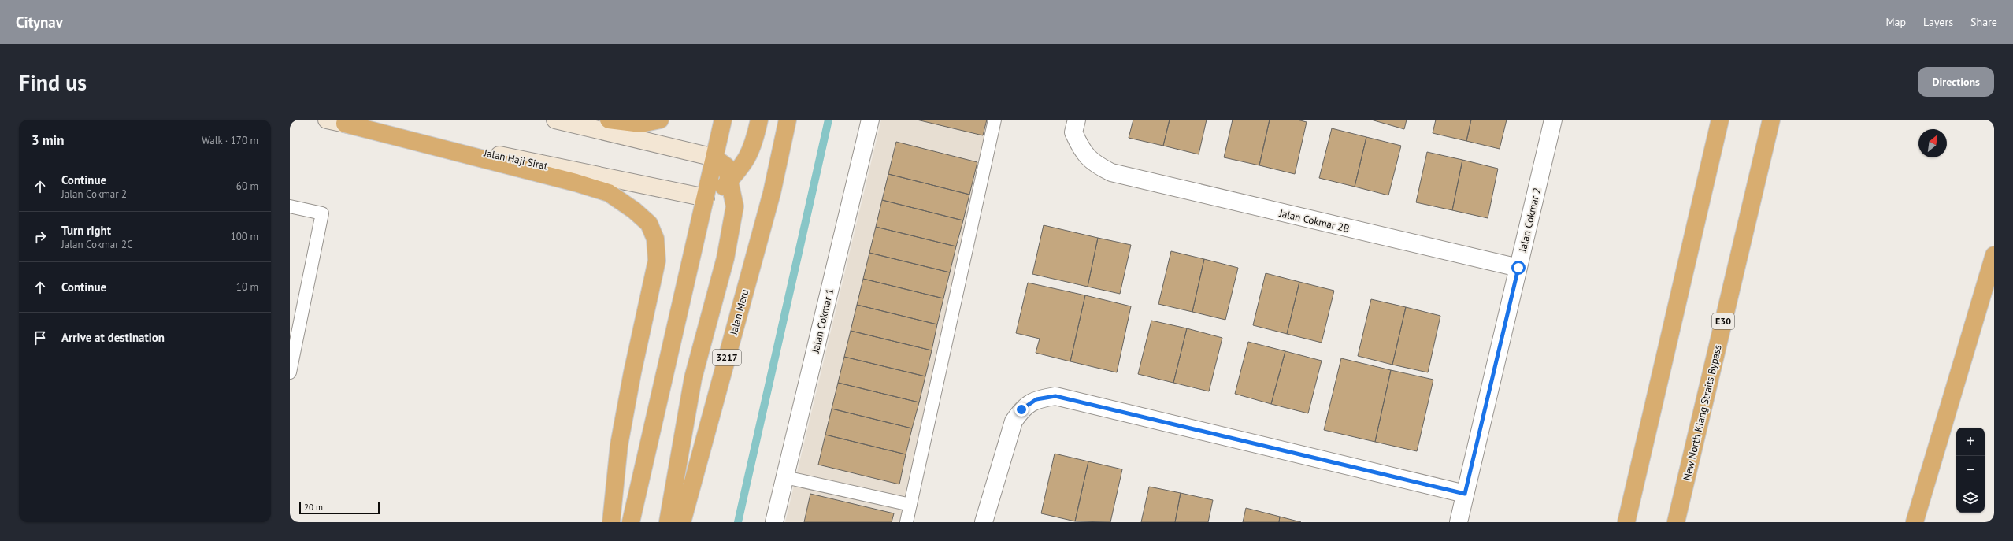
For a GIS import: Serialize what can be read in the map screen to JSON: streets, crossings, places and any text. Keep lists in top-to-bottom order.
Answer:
{
  "streets": {
    "highway": [
      "Jalan Meru",
      "E30",
      "3217",
      "New North Klang Straits Bypass"
    ],
    "main road": ["Jalan Haji Sirat"],
    "street": ["Jalan Cokmar 2", "Jalan Cokmar 2B", "Jalan Cokmar 1"]
  },
  "crossings": [
    ["Jalan Cokmar 2", "Jalan Cokmar 2B"]
  ],
  "scale_bar": "20 m",
  "north": "top right",
  "page": {
    "header": "Citynav",
    "nav": ["Map", "Layers", "Share"],
    "buttons": "Directions",
    "title": "Find us",
    "heading": ["3 min", "Walk · 170 m"],
    "list": [
      ["Continue", "Jalan Cokmar 2", "60 m"],
      ["Turn right", "Jalan Cokmar 2C", "100 m"],
      ["Continue", "10 m"],
      "Arrive at destination"
    ],
    "map_buttons": ["+", "−"],
    "scale": "20 m"
  }
}
